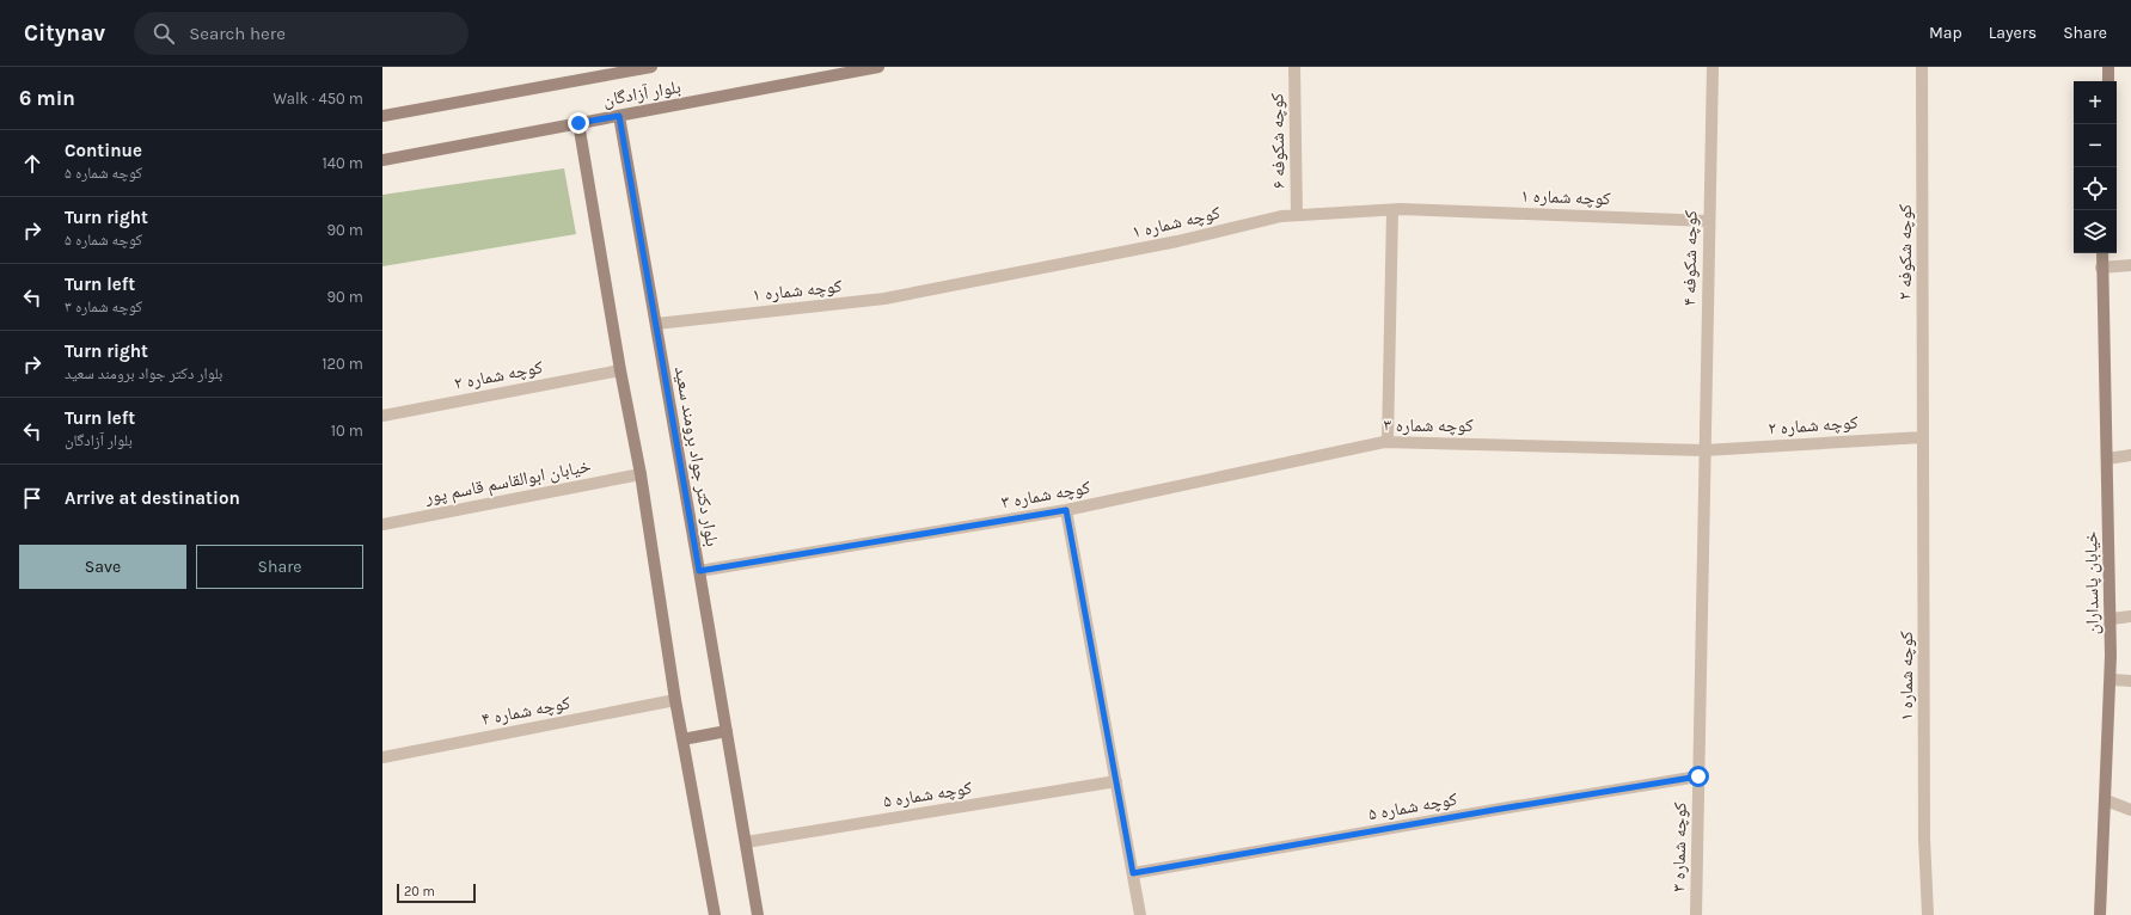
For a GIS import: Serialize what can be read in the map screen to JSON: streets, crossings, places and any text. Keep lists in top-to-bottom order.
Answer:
{
  "streets": {
    "street": [
      "بلوار آزادگان",
      "کوچه شکوفه ۶",
      "کوچه شماره ۱",
      "کوچه شکوفه ۲",
      "کوچه شکوفه ۴",
      "کوچه شماره ۲",
      "کوچه شماره ۳",
      "بلوار دکتر جواد برومند سعید",
      "خیابان ابوالقاسم قاسم پور",
      "خیابان پاسداران",
      "کوچه شماره ۴",
      "کوچه شماره ۵"
    ]
  },
  "crossings": [
    ["بلوار آزادگان", "بلوار دکتر جواد برومند سعید"],
    ["کوچه شکوفه ۶", "کوچه شماره ۱"],
    ["کوچه شماره ۱", "کوچه شکوفه ۲"],
    ["کوچه شماره ۱", "کوچه شکوفه ۴"],
    ["کوچه شماره ۱", "کوچه شماره ۲"],
    ["کوچه شماره ۱", "بلوار دکتر جواد برومند سعید"],
    ["کوچه شکوفه ۲", "کوچه شماره ۲"],
    ["کوچه شکوفه ۴", "کوچه شماره ۲"],
    ["کوچه شکوفه ۴", "کوچه شماره ۳"],
    ["کوچه شماره ۲", "کوچه شماره ۳"],
    ["کوچه شماره ۳", "بلوار دکتر جواد برومند سعید"],
    ["کوچه شماره ۳", "کوچه شماره ۵"],
    ["بلوار دکتر جواد برومند سعید", "کوچه شماره ۵"]
  ],
  "scale_bar": "20 m",
  "page": {
    "header": "Citynav",
    "search": "Search here",
    "nav": ["Map", "Layers", "Share"],
    "heading": ["6 min", "Walk · 450 m"],
    "map_buttons": ["+", "−"],
    "list": [
      ["Continue", "کوچه شماره ۵", "140 m"],
      ["Turn right", "کوچه شماره ۵", "90 m"],
      ["Turn left", "کوچه شماره ۳", "90 m"],
      ["Turn right", "بلوار دکتر جواد برومند سعید", "120 m"],
      ["Turn left", "بلوار آزادگان", "10 m"],
      "Arrive at destination"
    ],
    "buttons": ["Save", "Share"],
    "scale": "20 m"
  }
}
